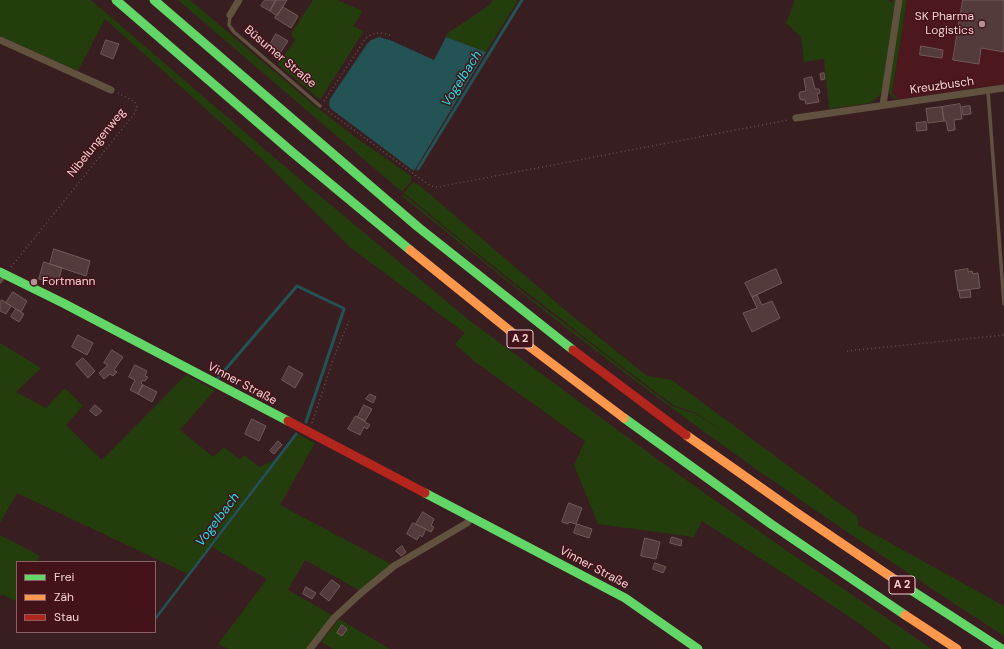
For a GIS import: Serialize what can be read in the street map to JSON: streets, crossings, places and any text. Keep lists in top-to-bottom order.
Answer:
{
  "streets": {
    "main road": ["A 2", "Vinner Straße"],
    "street": ["Büsumer Straße", "Kreuzbusch", "Nibelungenweg"]
  },
  "crossings": [
    ["Nibelungenweg", "Vinner Straße"]
  ],
  "water": ["Vogelbach"],
  "places": ["SK Pharma Logistics", "Fortmann"],
  "legend": ["Frei", "Zäh", "Stau"]
}
